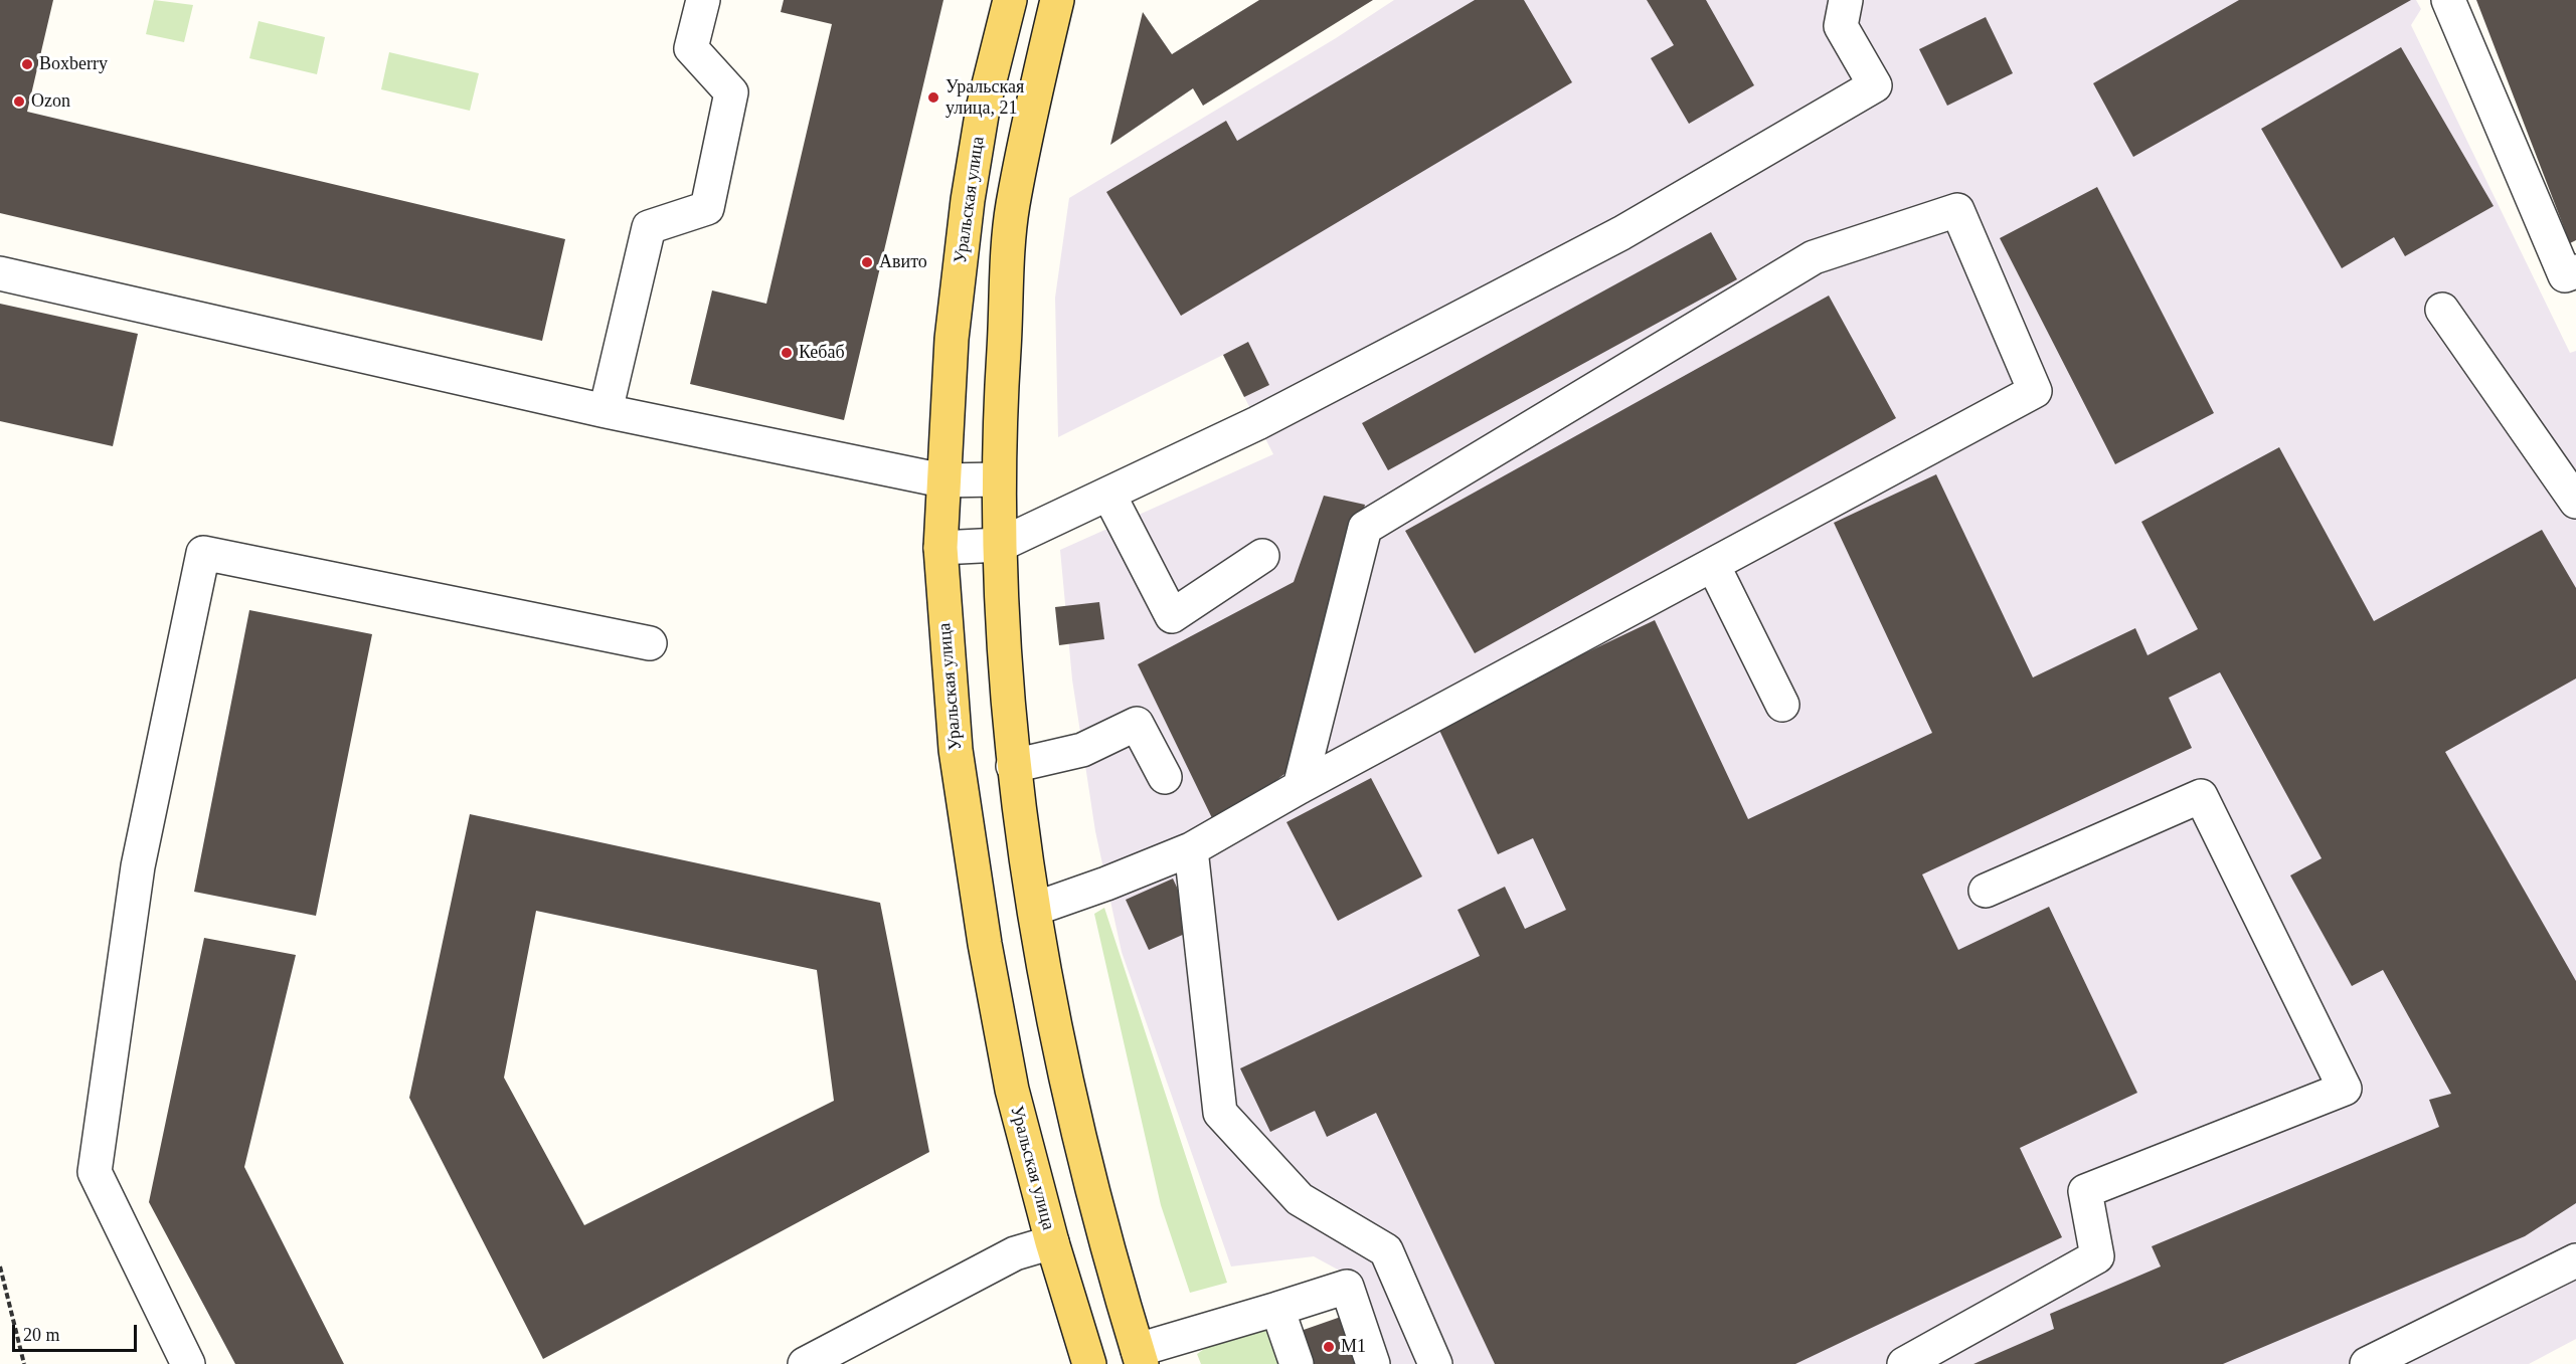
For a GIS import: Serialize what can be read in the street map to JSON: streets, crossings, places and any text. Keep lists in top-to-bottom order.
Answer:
{
  "streets": {
    "main road": ["Уральская улица"]
  },
  "places": [
    "Boxberry",
    "Уральская улица, 21",
    "Ozon",
    "Авито",
    "Кебаб",
    "М1"
  ],
  "scale_bar": "20 m"
}
